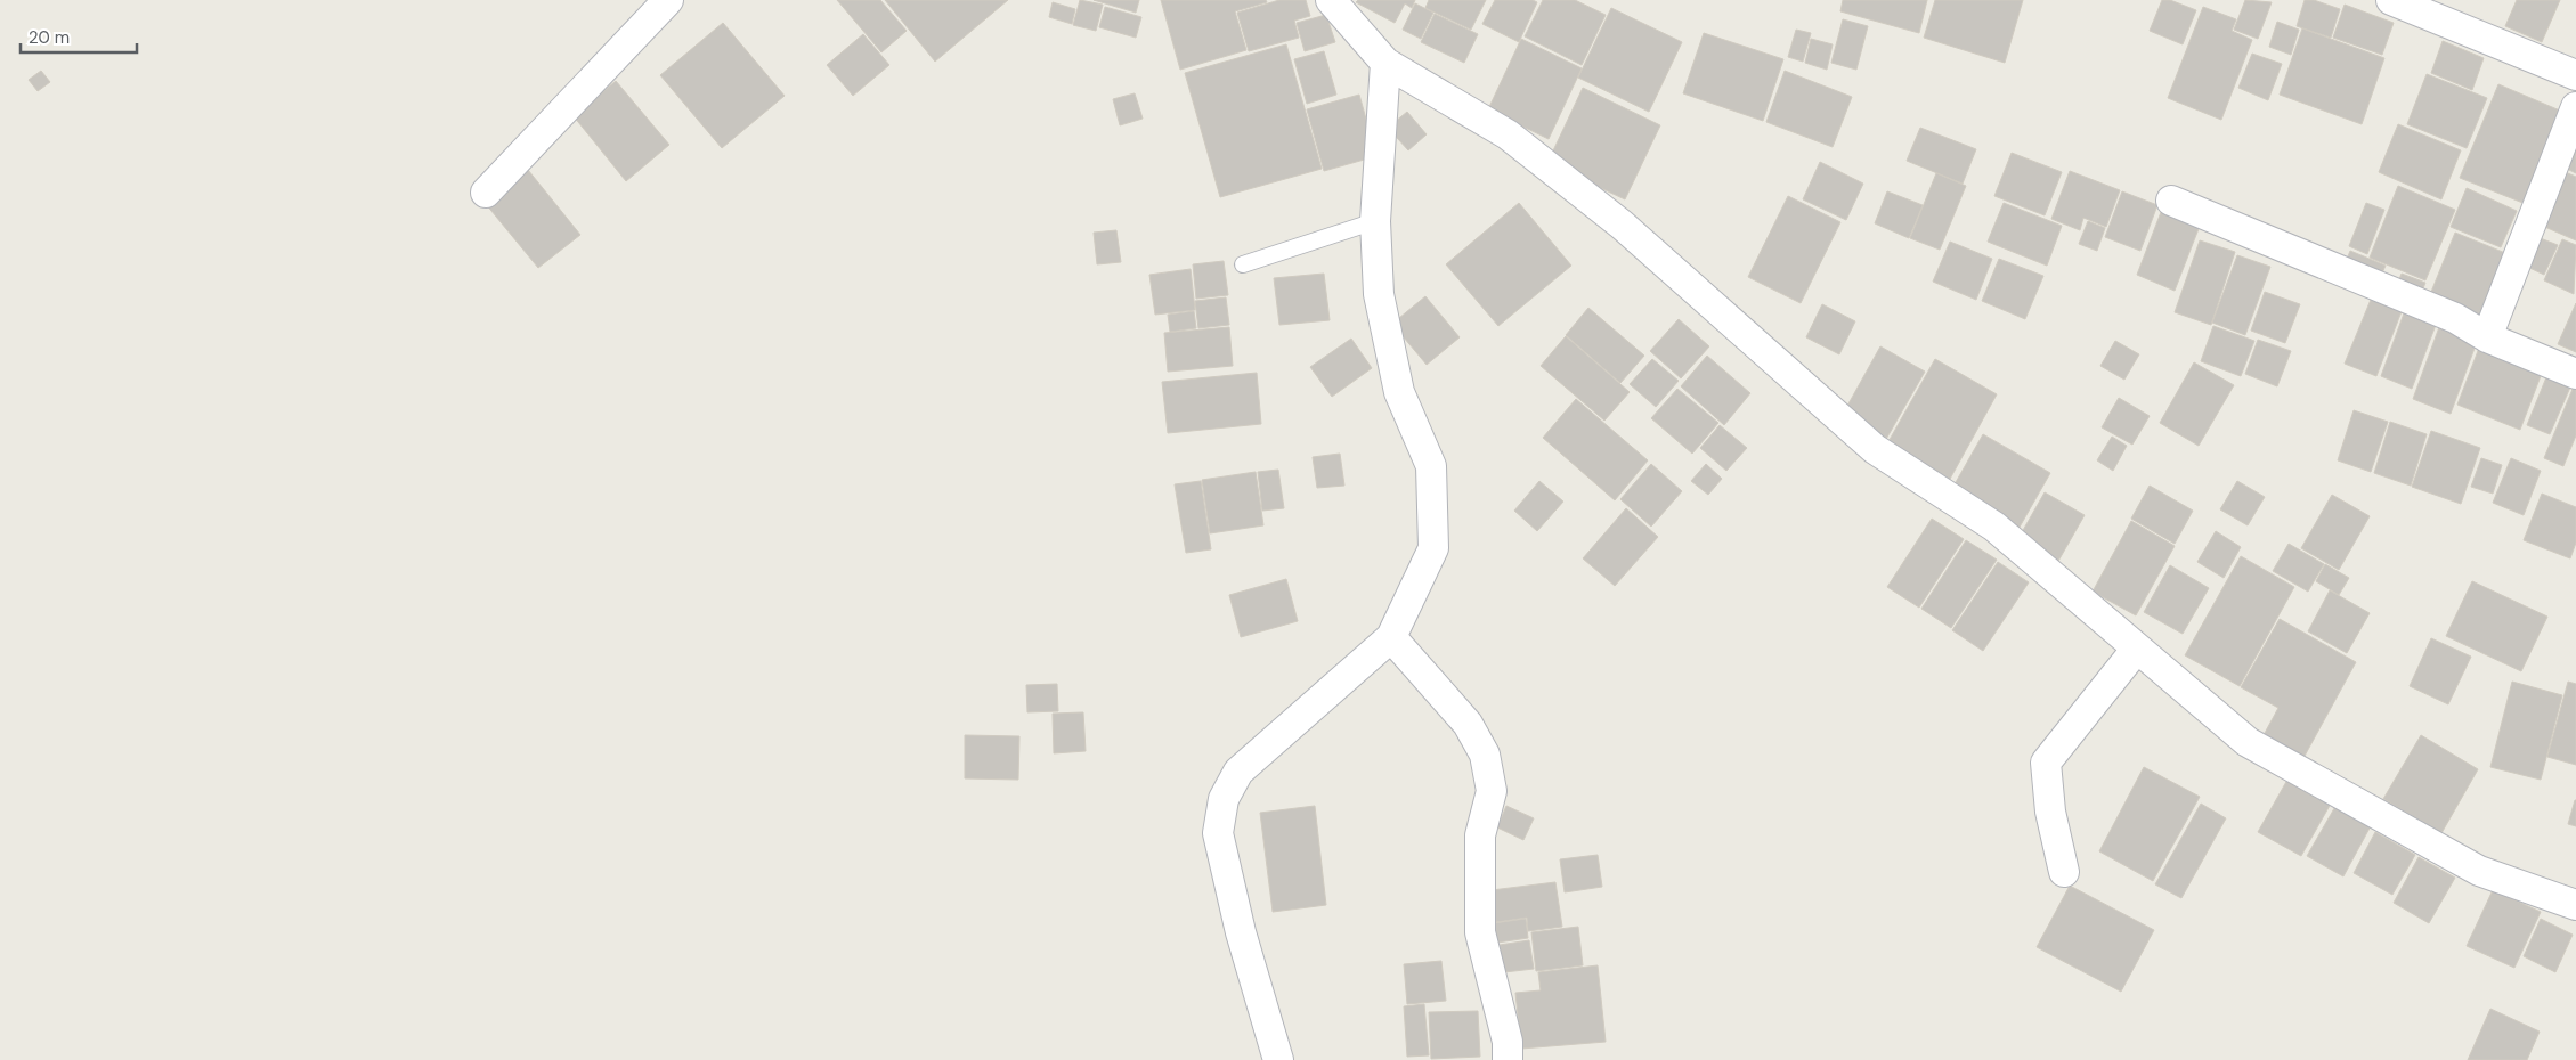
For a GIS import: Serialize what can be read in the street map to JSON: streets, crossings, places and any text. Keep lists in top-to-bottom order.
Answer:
{
  "scale_bar": "20 m"
}
